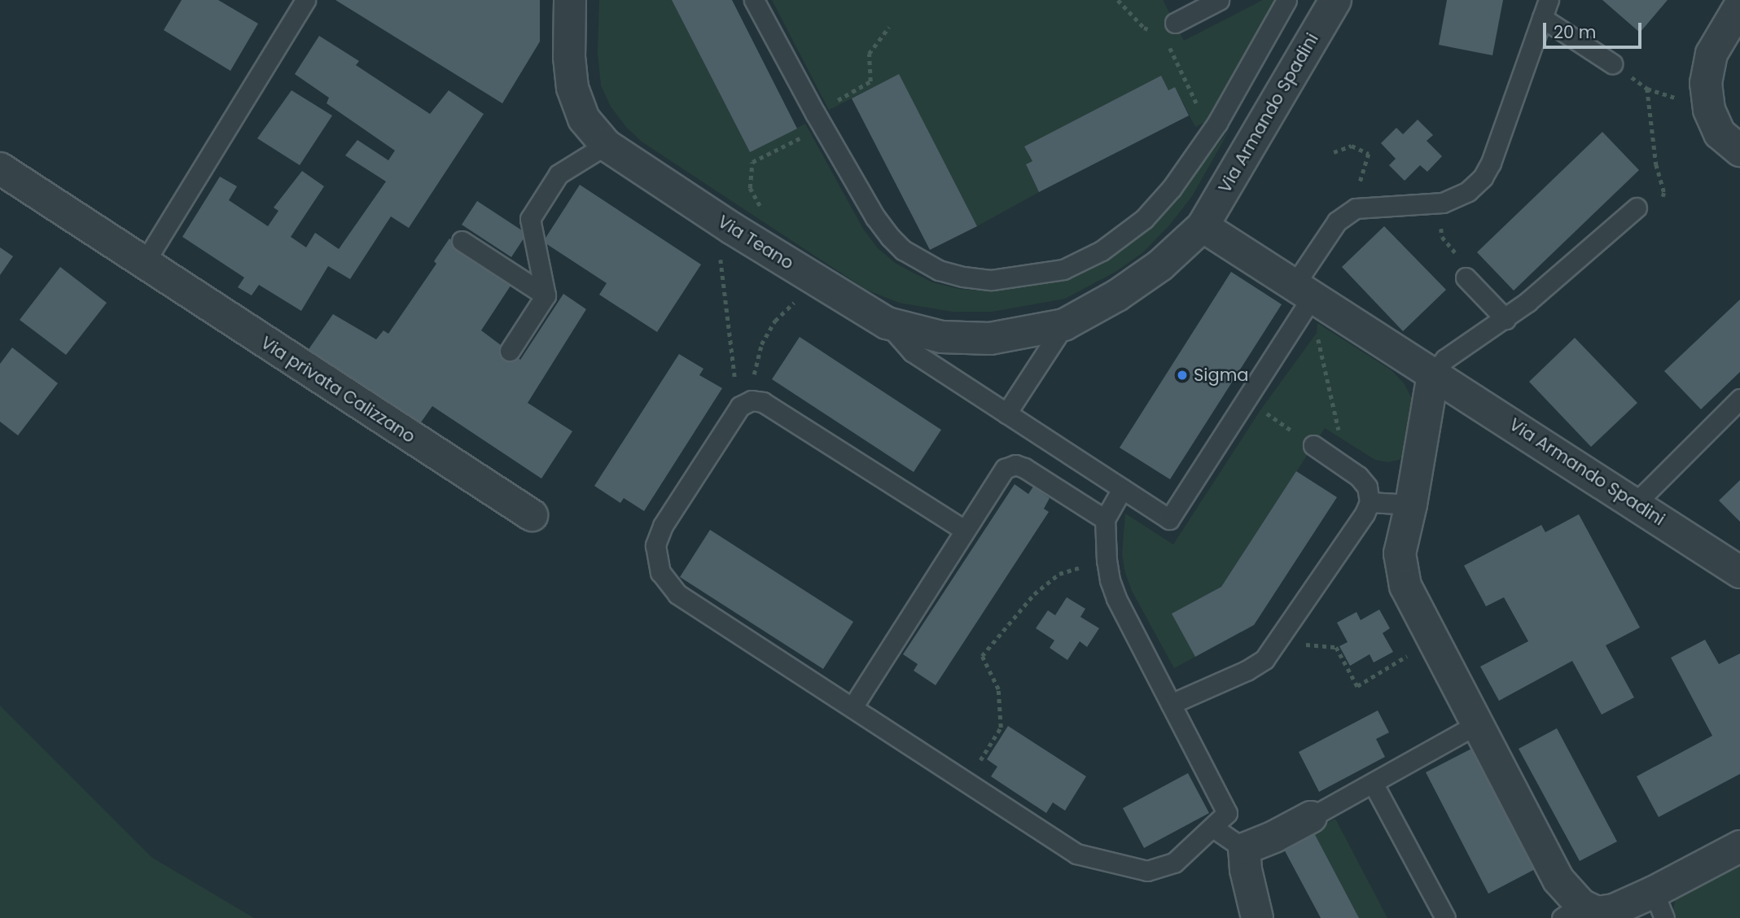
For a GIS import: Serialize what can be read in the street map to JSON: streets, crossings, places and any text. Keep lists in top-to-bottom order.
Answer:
{
  "streets": {
    "street": ["Via Armando Spadini", "Via Teano", "Via privata Calizzano"]
  },
  "crossings": [
    ["Via Armando Spadini", "Via Teano"]
  ],
  "places": ["Sigma"],
  "scale_bar": "20 m"
}
